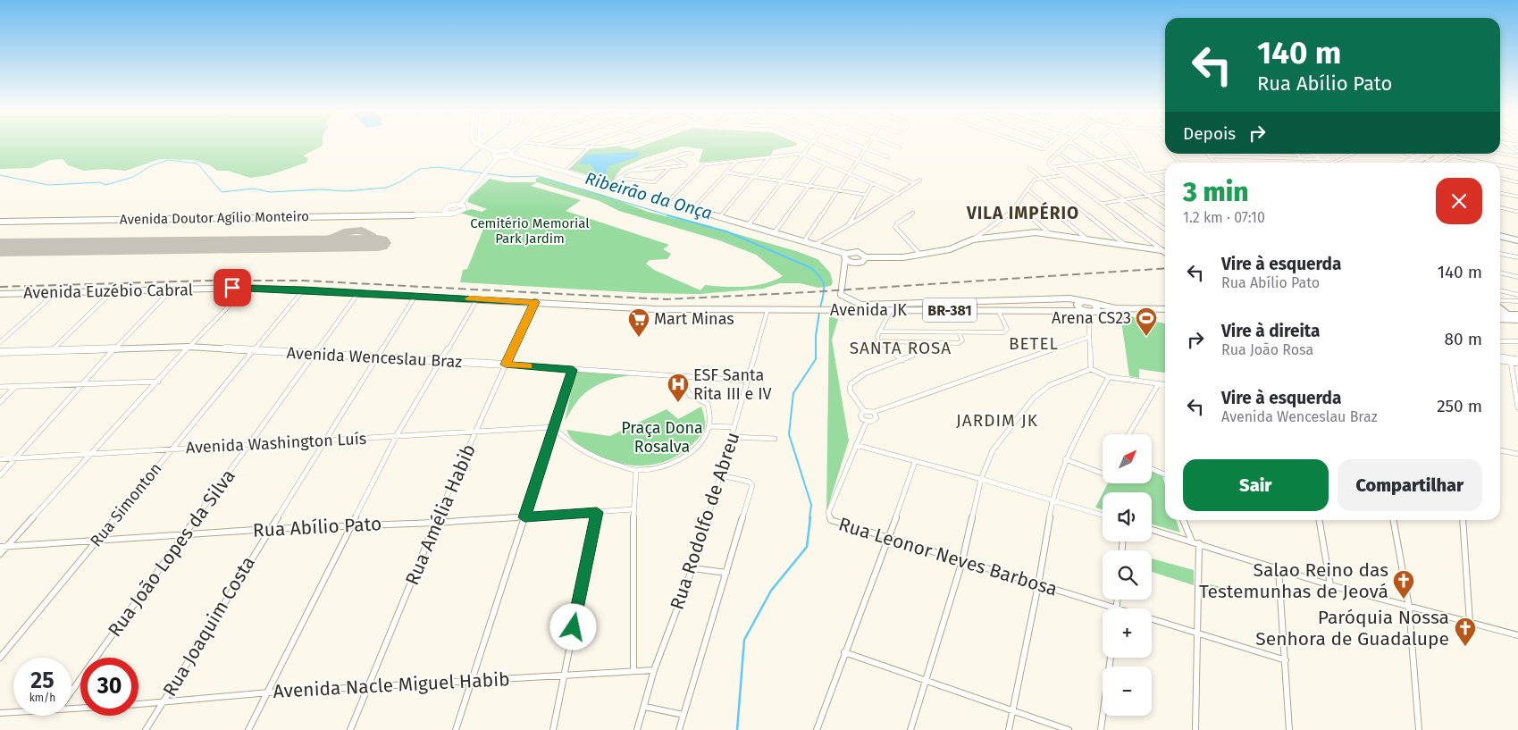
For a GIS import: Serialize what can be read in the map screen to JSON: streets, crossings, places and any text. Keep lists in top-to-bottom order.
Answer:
{
  "streets": {
    "main road": ["Avenida Euzébio Cabral", "Avenida JK", "BR-381"],
    "street": [
      "Avenida Doutor Agílio Monteiro",
      "Avenida Wenceslau Braz",
      "Avenida Washington Luís",
      "Rua Simonton",
      "Rua Amélia Habib",
      "Rua Rodolfo de Abreu",
      "Rua Abílio Pato",
      "Rua João Lopes da Silva",
      "Rua Leonor Neves Barbosa",
      "Rua Joaquim Costa",
      "Avenida Nacle Miguel Habib"
    ]
  },
  "crossings": [
    ["Avenida Euzébio Cabral", "Avenida JK"],
    ["Avenida Euzébio Cabral", "Rua Simonton"],
    ["Avenida Euzébio Cabral", "Rua Amélia Habib"],
    ["Avenida Euzébio Cabral", "Rua Rodolfo de Abreu"],
    ["Avenida Euzébio Cabral", "Rua João Lopes da Silva"],
    ["Avenida Euzébio Cabral", "Rua Joaquim Costa"],
    ["Avenida Wenceslau Braz", "Rua Simonton"],
    ["Avenida Wenceslau Braz", "Rua Amélia Habib"],
    ["Avenida Wenceslau Braz", "Rua Rodolfo de Abreu"],
    ["Avenida Wenceslau Braz", "Rua João Lopes da Silva"],
    ["Avenida Wenceslau Braz", "Rua Joaquim Costa"],
    ["Avenida Washington Luís", "Rua Simonton"],
    ["Avenida Washington Luís", "Rua Amélia Habib"],
    ["Avenida Washington Luís", "Rua João Lopes da Silva"],
    ["Avenida Washington Luís", "Rua Joaquim Costa"],
    ["Rua Simonton", "Rua Abílio Pato"],
    ["Rua Amélia Habib", "Rua Abílio Pato"],
    ["Rua Amélia Habib", "Avenida Nacle Miguel Habib"],
    ["Rua Rodolfo de Abreu", "Avenida Nacle Miguel Habib"],
    ["Rua Abílio Pato", "Rua João Lopes da Silva"],
    ["Rua Abílio Pato", "Rua Joaquim Costa"],
    ["Rua Joaquim Costa", "Avenida Nacle Miguel Habib"]
  ],
  "districts": [
    "VILA IMPÉRIO",
    "BETEL",
    "SANTA ROSA",
    "JARDIM JK"
  ],
  "water": ["Ribeirão da Onça"],
  "parks": ["Cemitério Memorial Park Jardim", "Praça Dona Rosalva"],
  "places": {
    "sports": ["Arena CS23"],
    "supermarket": ["Mart Minas"],
    "hospital": ["ESF Santa Rita III e IV"],
    "church": ["Salao Reino das Testemunhas de Jeová", "Paróquia Nossa Senhora de Guadalupe"]
  },
  "north": "top right",
  "page": {
    "turn": ["140 m", "Rua Abílio Pato"],
    "then": "Depois",
    "heading": ["3 min", "1.2 km · 07:10"],
    "list": [
      {
        "name": "Vire à esquerda",
        "note": "Rua Abílio Pato",
        "value": "140 m"
      },
      {
        "name": "Vire à direita",
        "note": "Rua João Rosa",
        "value": "80 m"
      },
      {
        "name": "Vire à esquerda",
        "note": "Avenida Wenceslau Braz",
        "value": "250 m"
      }
    ],
    "map_buttons": ["+", "−"],
    "buttons": ["Sair", "Compartilhar"],
    "speed": "25 km/h",
    "limit": "30"
  }
}
